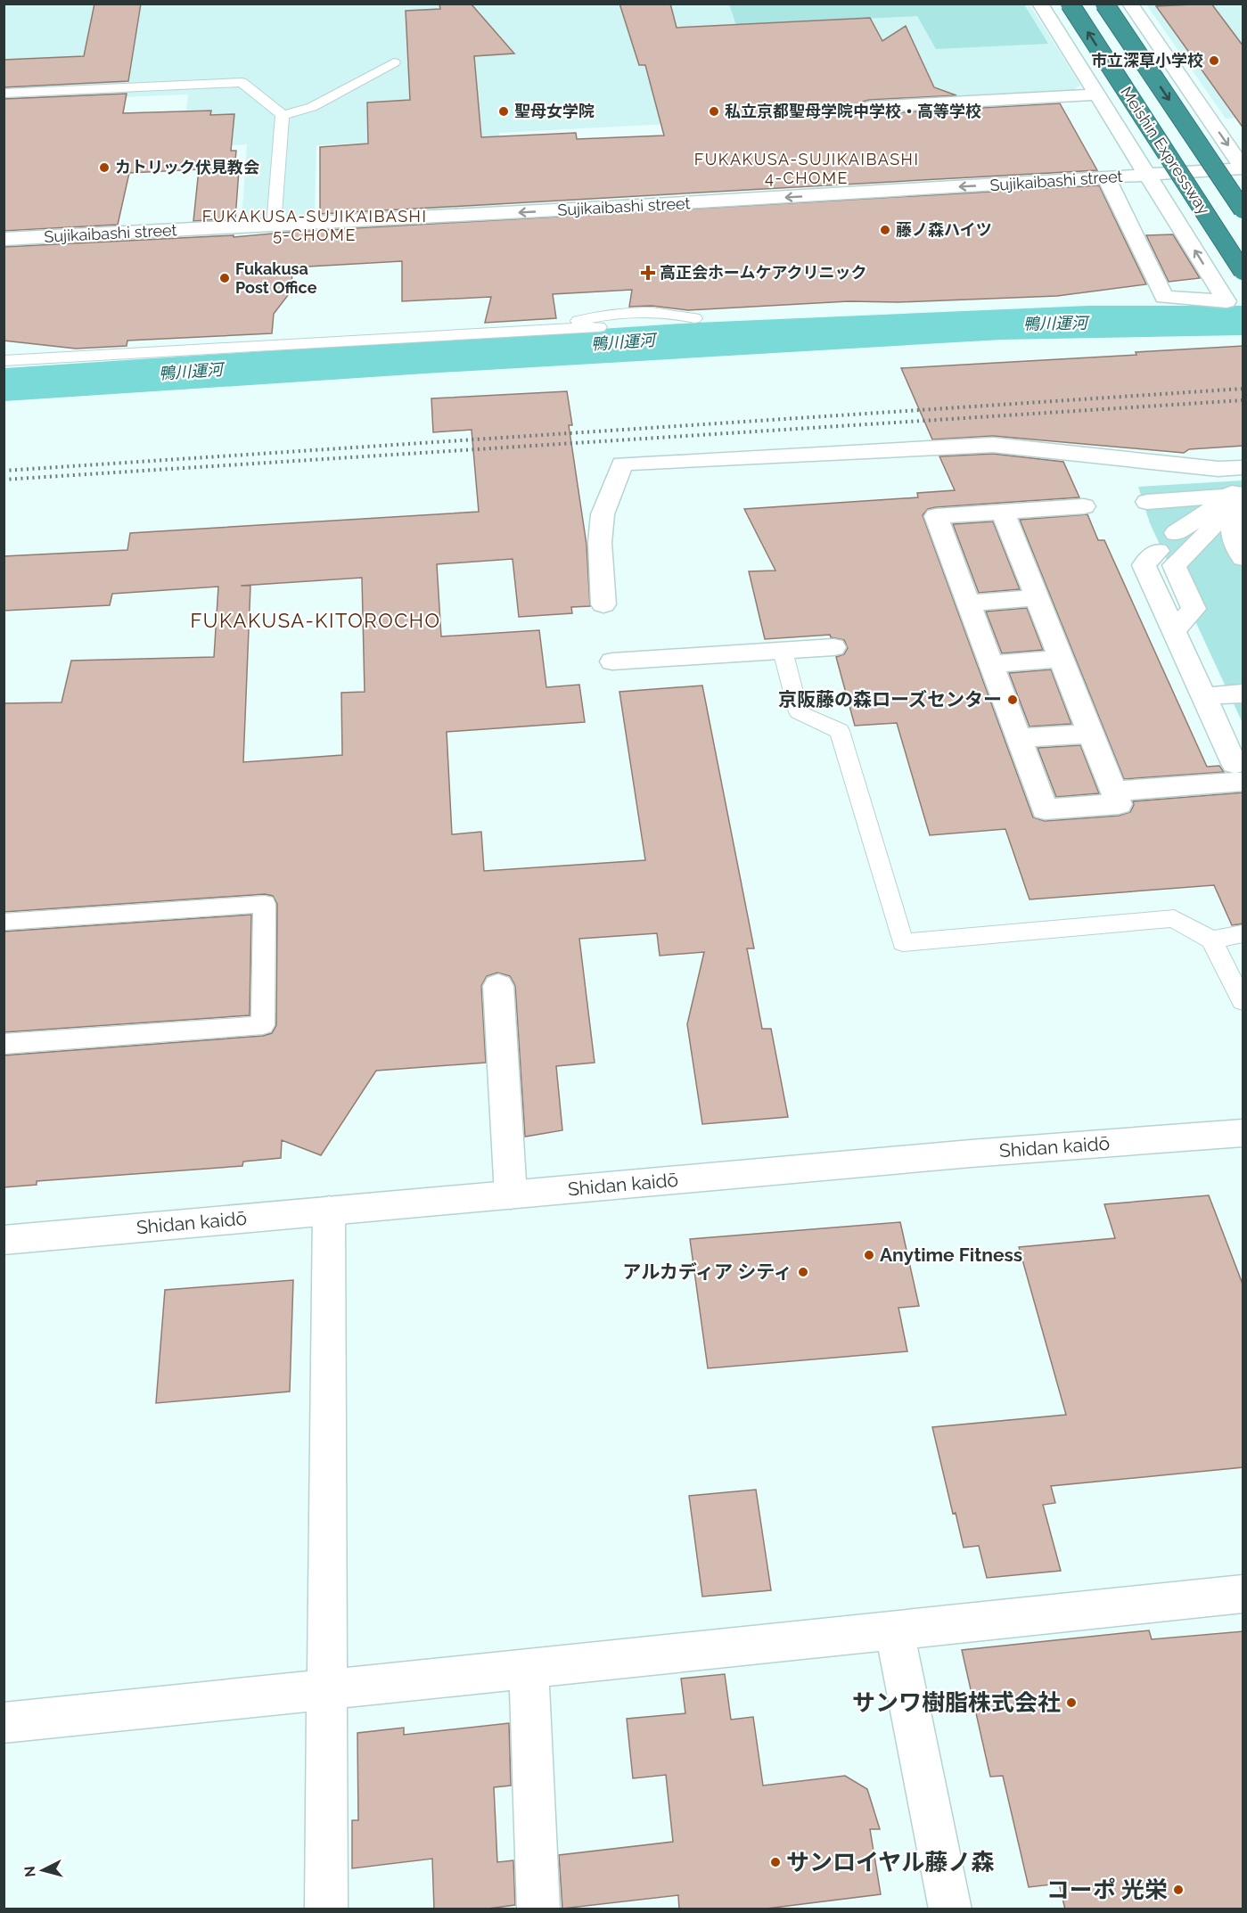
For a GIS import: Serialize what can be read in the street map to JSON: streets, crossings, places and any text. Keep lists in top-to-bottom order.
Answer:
{
  "streets": {
    "highway": ["Meishin Expressway"],
    "street": ["Sujikaibashi street", "Shidan kaidō"]
  },
  "one_way": ["Sujikaibashi street"],
  "districts": ["FUKAKUSA-SUJIKAIBASHI 4-CHOME", "FUKAKUSA-SUJIKAIBASHI 5-CHOME", "FUKAKUSA-KITOROCHO"],
  "water": ["鴨川運河"],
  "places": {
    "other": [
      "市立深草小学校",
      "聖母女学院",
      "私立京都聖母学院中学校・高等学校",
      "カトリック伏見教会",
      "藤ノ森ハイツ",
      "Fukakusa Post Office",
      "京阪藤の森ローズセンター",
      "Anytime Fitness",
      "アルカディア シティ",
      "サンワ樹脂株式会社",
      "サンロイヤル藤ノ森",
      "コーポ 光栄"
    ],
    "health": ["高正会ホームケアクリニック"]
  },
  "north": "left"
}
